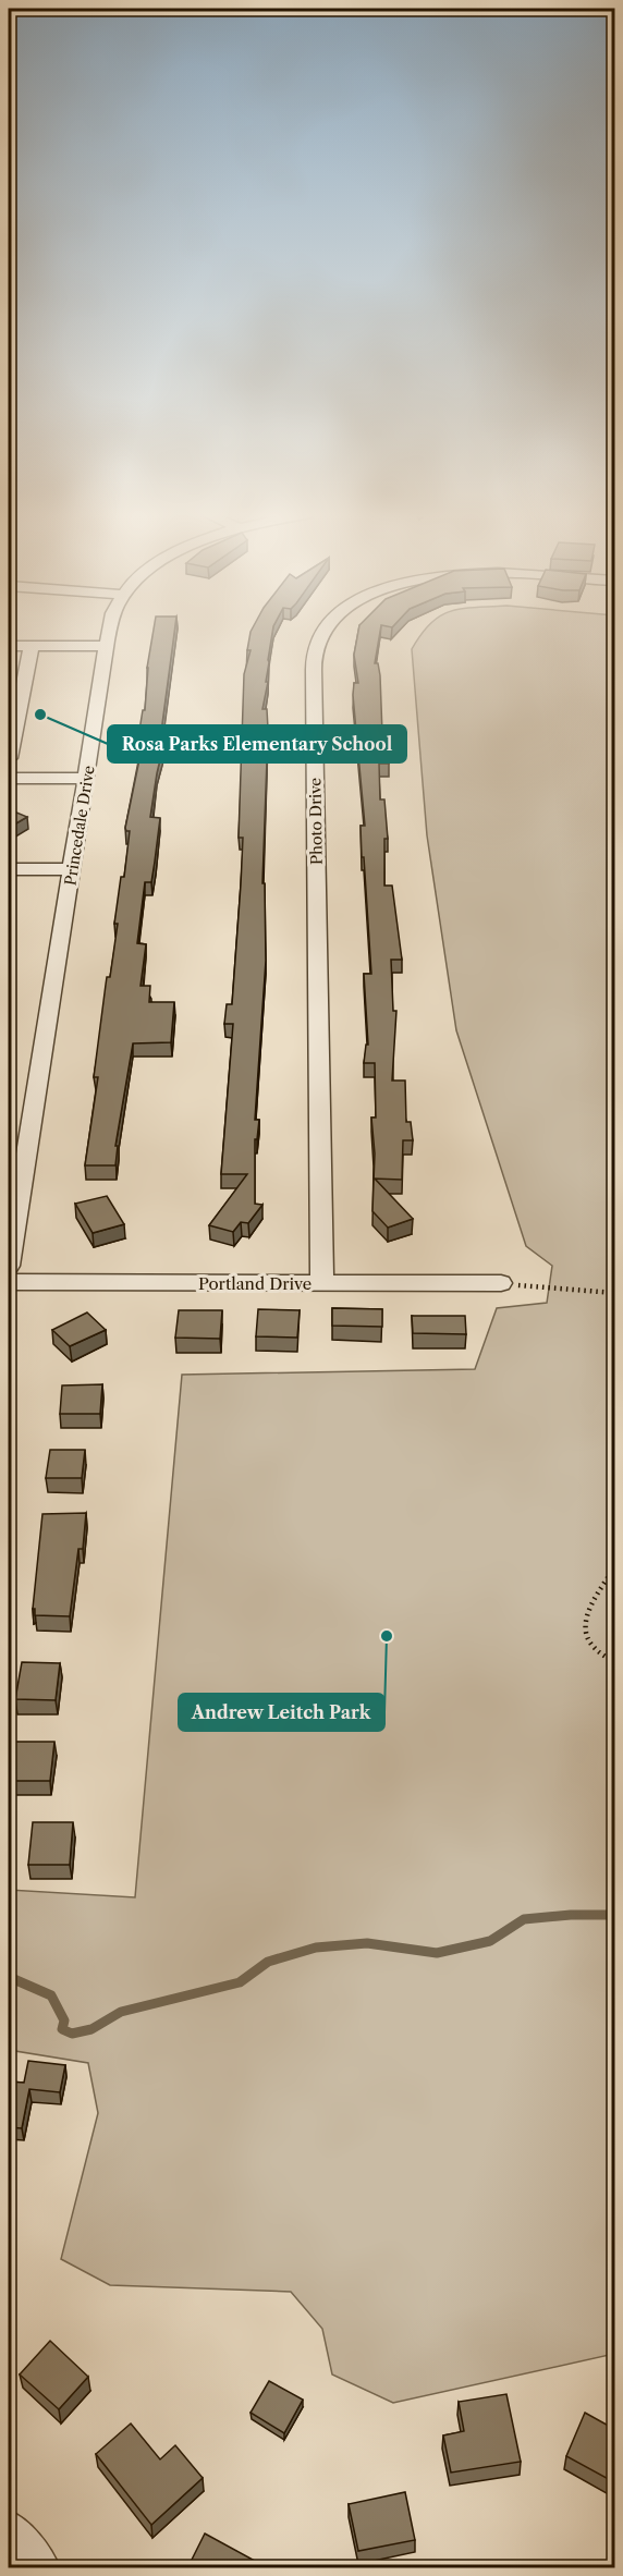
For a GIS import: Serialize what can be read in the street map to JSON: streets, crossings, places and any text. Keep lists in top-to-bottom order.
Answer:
{
  "streets": {
    "street": ["Photo Drive", "Princedale Drive", "Portland Drive"]
  },
  "crossings": [
    ["Photo Drive", "Portland Drive"]
  ],
  "places": ["Rosa Parks Elementary School", "Andrew Leitch Park"]
}
